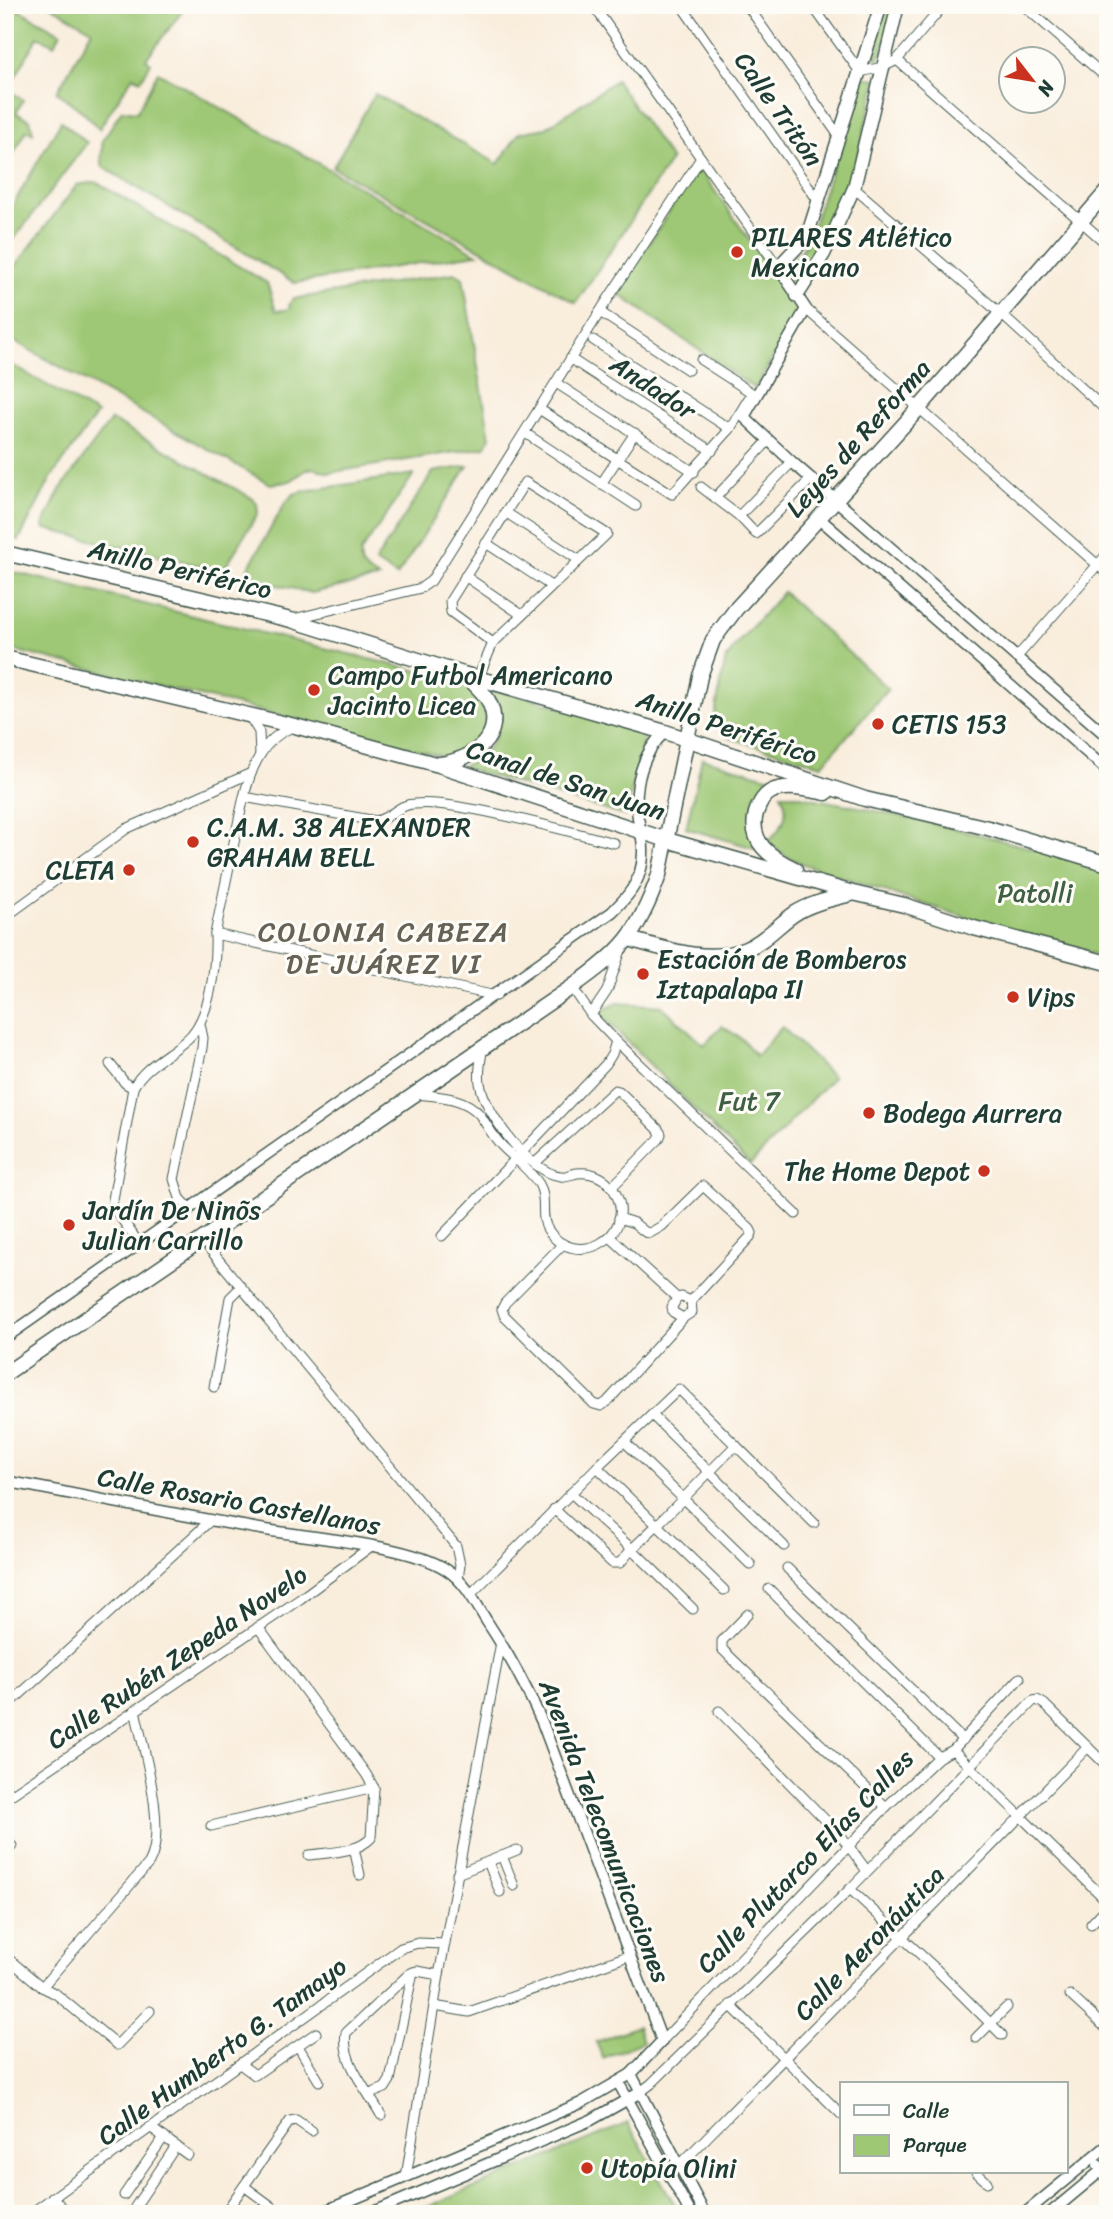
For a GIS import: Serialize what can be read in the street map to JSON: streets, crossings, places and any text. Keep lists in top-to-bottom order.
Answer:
{
  "streets": {
    "main road": ["Leyes de Reforma", "Anillo Periférico", "Canal de San Juan"],
    "street": [
      "Calle Tritón",
      "Andador",
      "Calle Rosario Castellanos",
      "Calle Rubén Zepeda Novelo",
      "Avenida Telecomunicaciones",
      "Calle Plutarco Elías Calles",
      "Calle Aeronáutica",
      "Calle Humberto G. Tamayo"
    ]
  },
  "crossings": [
    ["Leyes de Reforma", "Anillo Periférico"],
    ["Leyes de Reforma", "Canal de San Juan"],
    ["Calle Rosario Castellanos", "Calle Rubén Zepeda Novelo"],
    ["Calle Rosario Castellanos", "Avenida Telecomunicaciones"],
    ["Avenida Telecomunicaciones", "Calle Plutarco Elías Calles"],
    ["Calle Plutarco Elías Calles", "Calle Aeronáutica"]
  ],
  "districts": ["COLONIA CABEZA DE JUÁREZ VI"],
  "parks": ["Patolli", "Fut 7"],
  "places": [
    "PILARES Atlético Mexicano",
    "Campo Futbol Americano Jacinto Licea",
    "CETIS 153",
    "C.A.M. 38 ALEXANDER GRAHAM BELL",
    "CLETA",
    "Estación de Bomberos Iztapalapa II",
    "Vips",
    "Bodega Aurrera",
    "The Home Depot",
    "Jardín De Ninõs Julian Carrillo",
    "Utopía Olini"
  ],
  "legend": ["Calle", "Parque"],
  "north": "bottom right"
}
